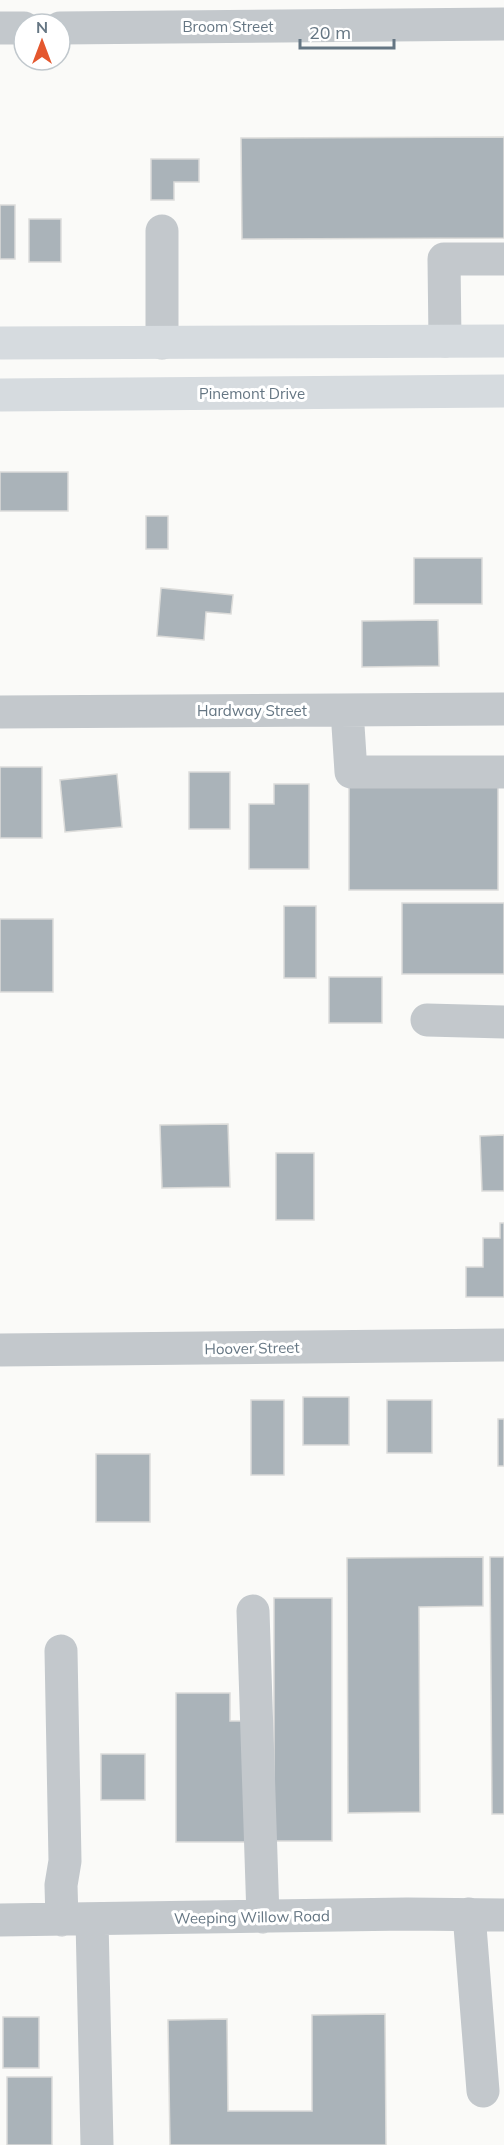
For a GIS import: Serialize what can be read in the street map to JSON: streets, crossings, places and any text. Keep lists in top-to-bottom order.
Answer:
{
  "streets": {
    "main road": ["Pinemont Drive"],
    "street": [
      "Broom Street",
      "Hardway Street",
      "Hoover Street",
      "Weeping Willow Road"
    ]
  },
  "scale_bar": "20 m",
  "north": "top"
}
